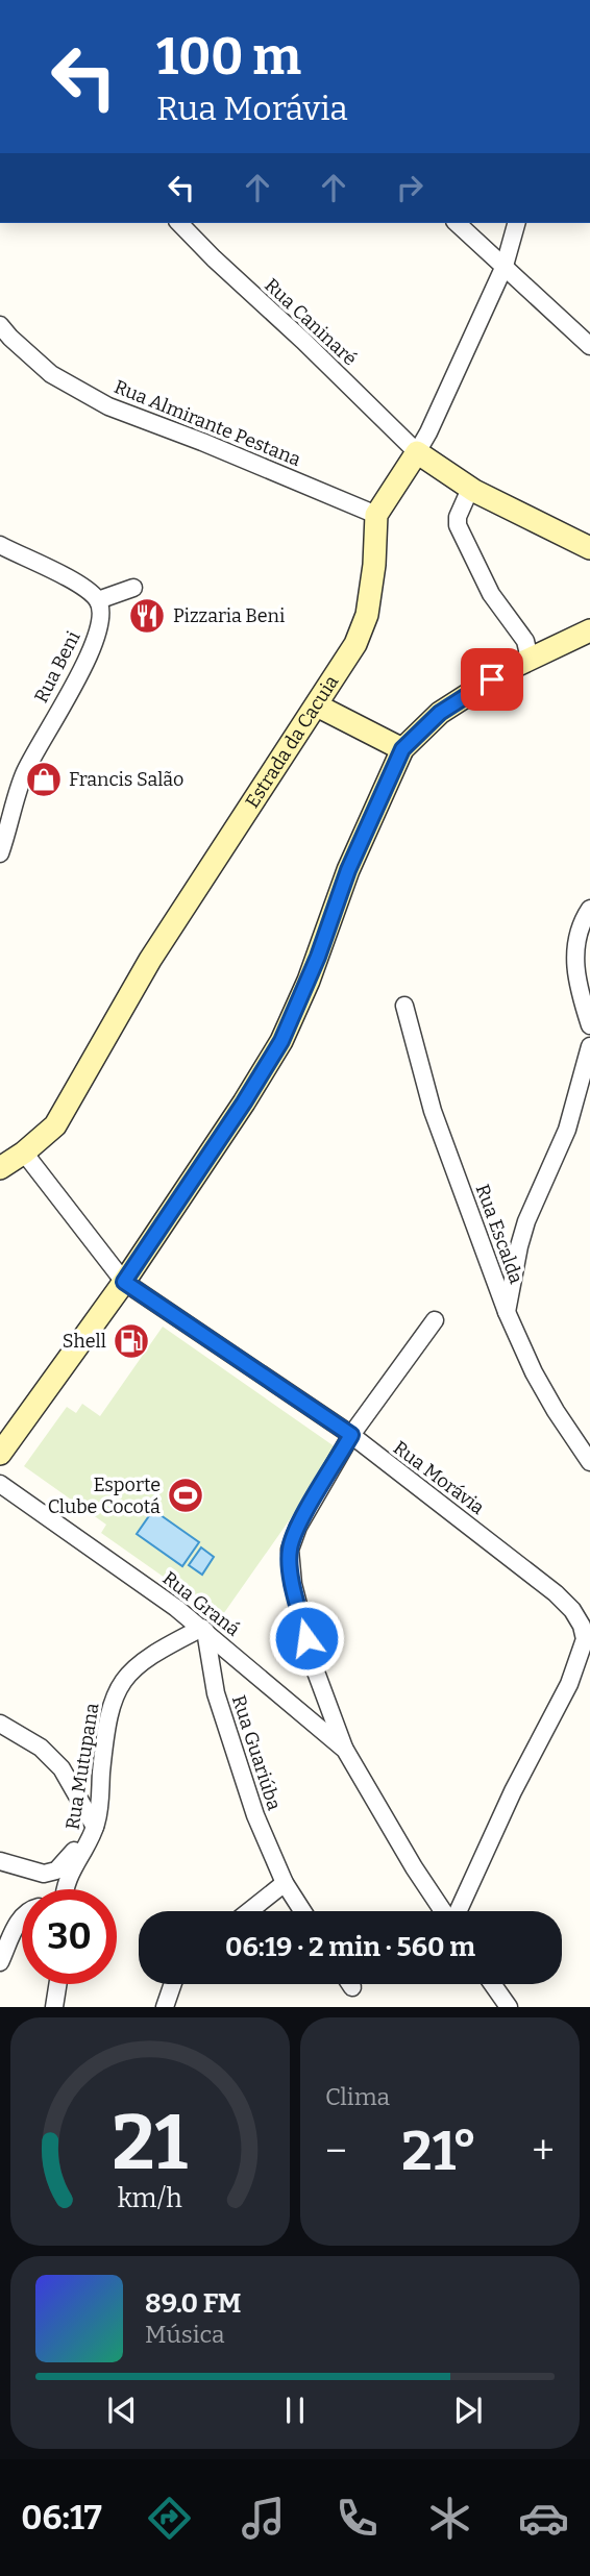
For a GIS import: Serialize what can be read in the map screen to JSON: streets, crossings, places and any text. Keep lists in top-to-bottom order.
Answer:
{
  "streets": {
    "main road": ["Estrada da Cacuia"],
    "street": [
      "Rua Caninaré",
      "Rua Almirante Pestana",
      "Rua Beni",
      "Rua Escalda",
      "Rua Morávia",
      "Rua Graná",
      "Rua Guariúba",
      "Rua Mutupana"
    ]
  },
  "crossings": [
    ["Rua Almirante Pestana", "Estrada da Cacuia"],
    ["Estrada da Cacuia", "Rua Morávia"],
    ["Rua Graná", "Rua Guariúba"],
    ["Rua Graná", "Rua Mutupana"],
    ["Rua Guariúba", "Rua Mutupana"]
  ],
  "places": {
    "restaurant": ["Pizzaria Beni"],
    "shop": ["Francis Salão"],
    "fuel station": ["Shell"],
    "sports": ["Esporte Clube Cocotá"]
  },
  "page": {
    "turn": ["100 m", "Rua Morávia"],
    "limit": "30",
    "trip": "06:19 · 2 min · 560 m",
    "tile": "Clima",
    "heat": ["−", "21°", "+"],
    "song": ["89.0 FM", "Música"],
    "tabs": "06:17",
    "gauge": ["21", "km/h"]
  }
}
